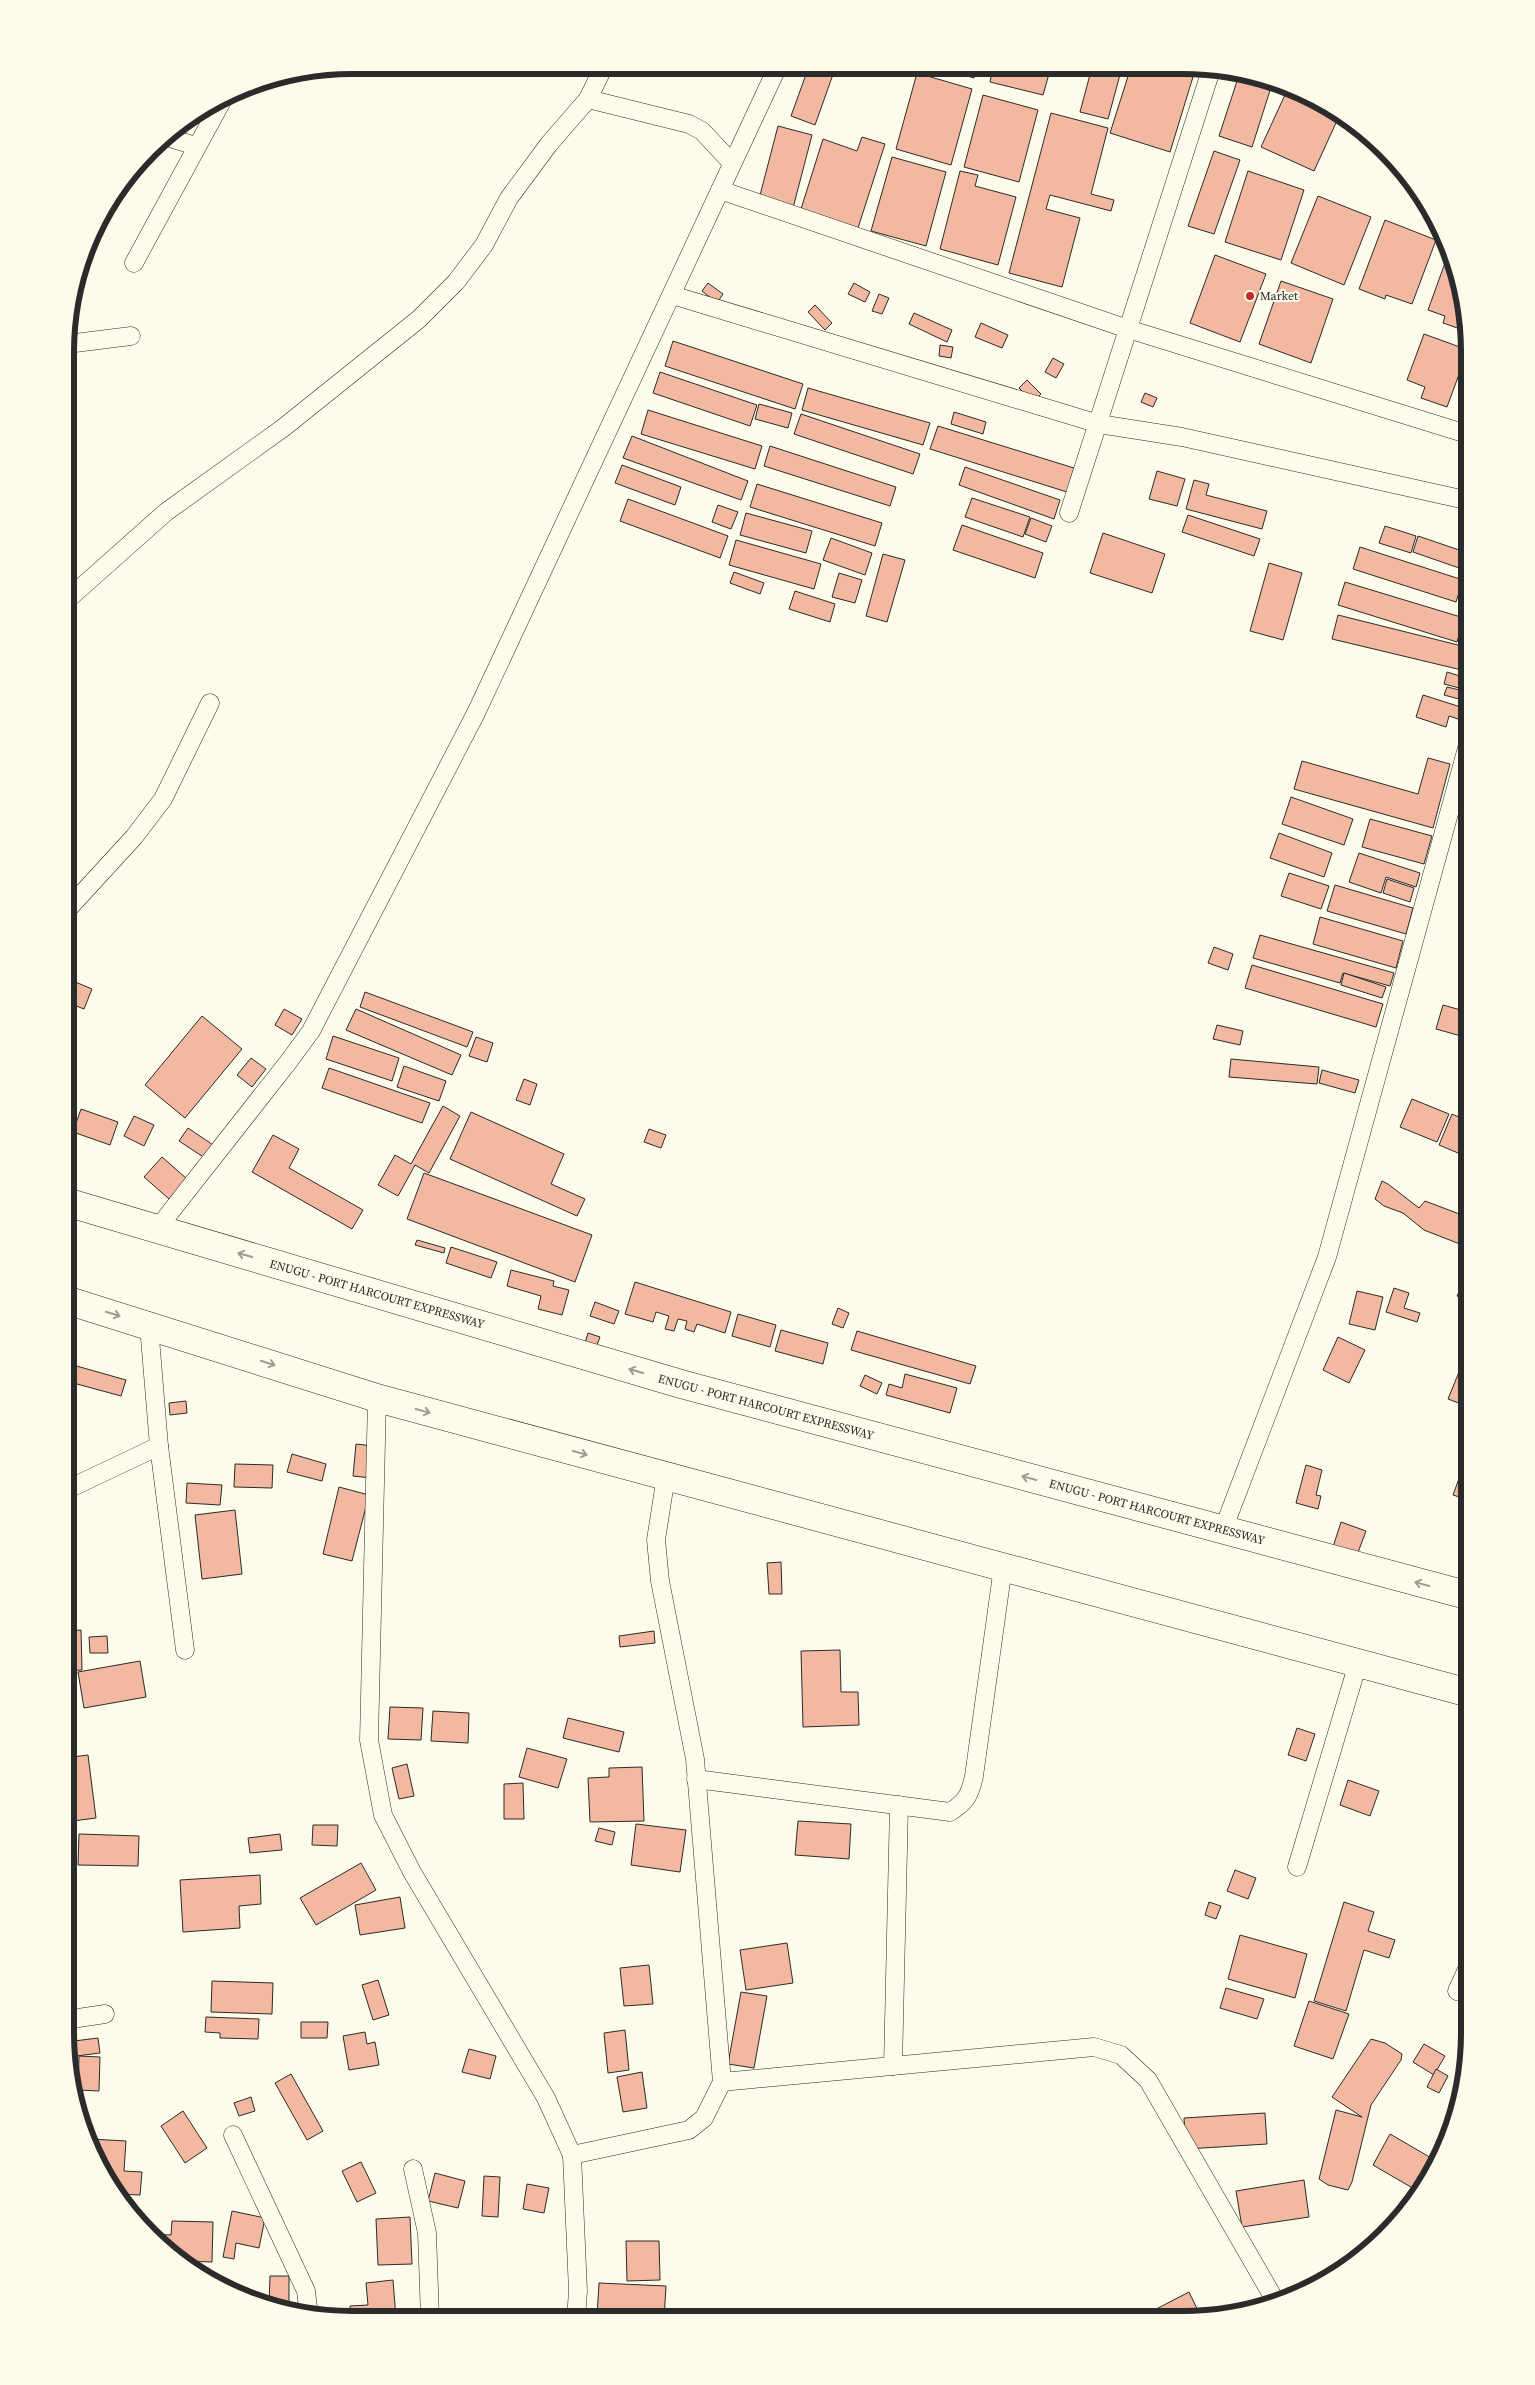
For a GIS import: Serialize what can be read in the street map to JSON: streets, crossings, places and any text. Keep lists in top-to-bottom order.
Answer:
{
  "streets": {
    "highway": ["ENUGU - PORT HARCOURT EXPRESSWAY"]
  },
  "places": ["Market"]
}
